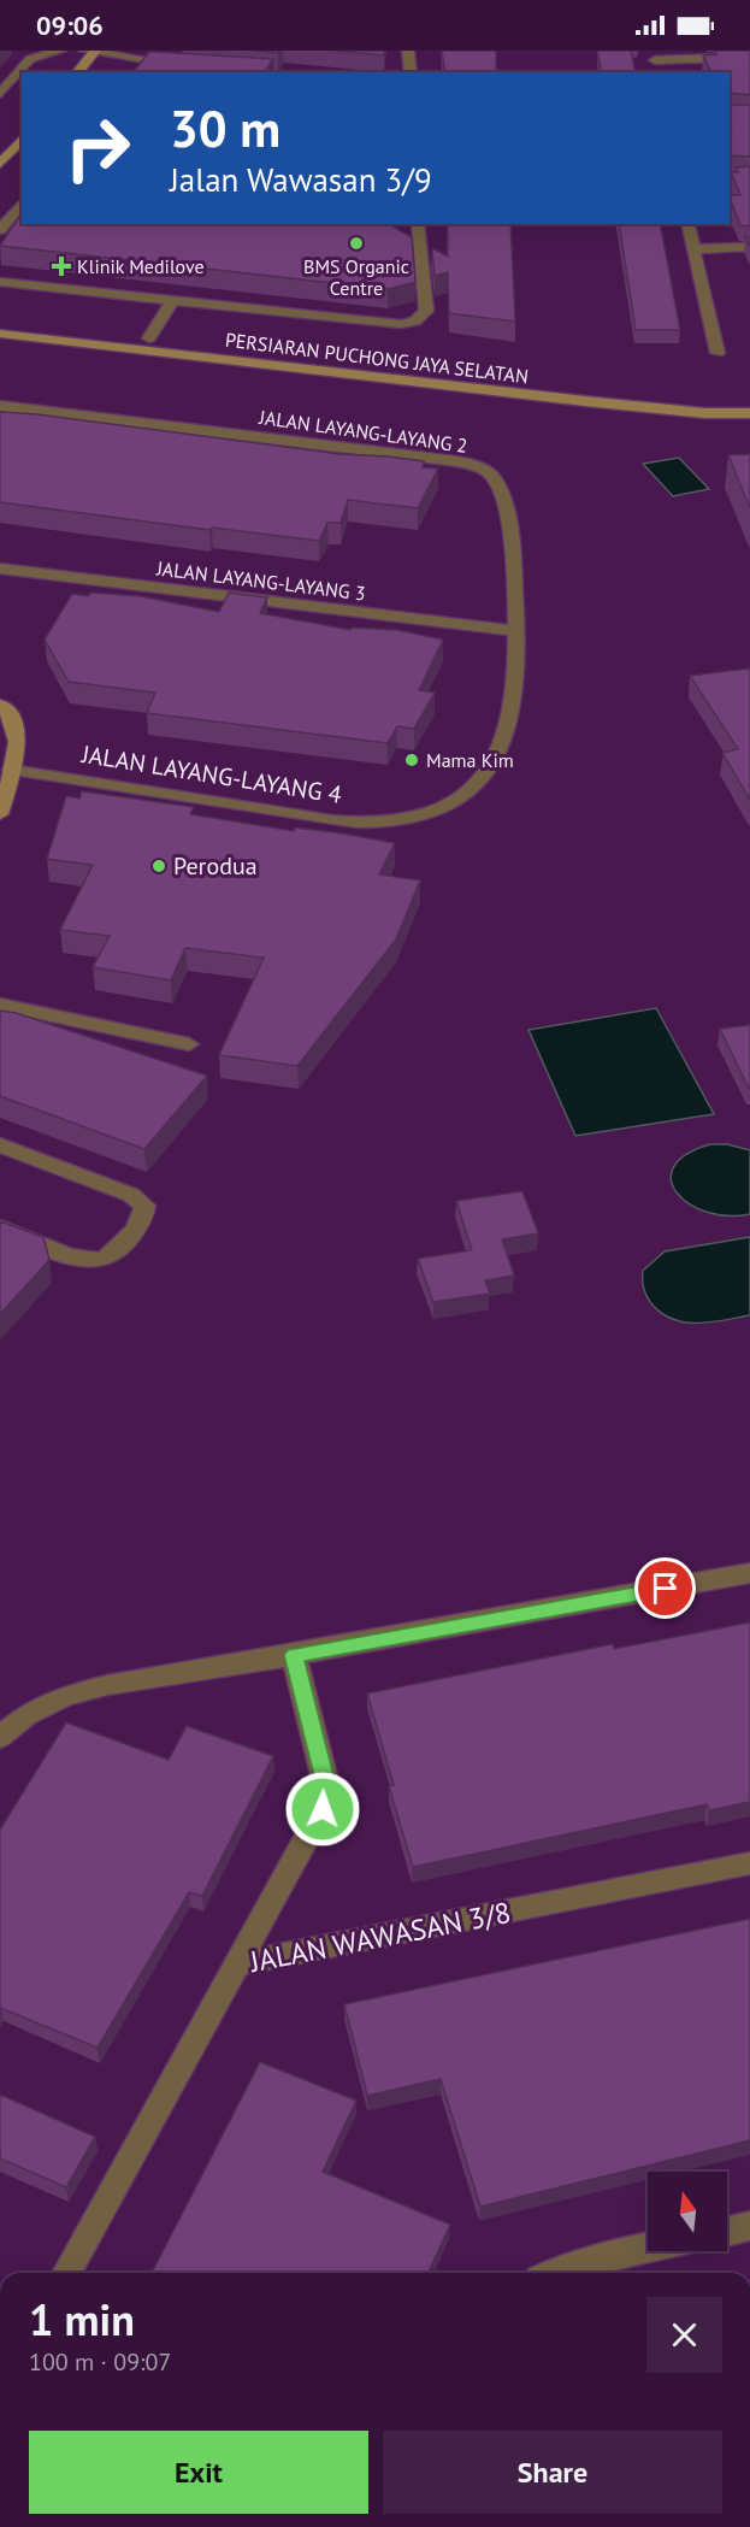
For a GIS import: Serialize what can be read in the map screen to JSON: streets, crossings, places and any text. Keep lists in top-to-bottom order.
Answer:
{
  "streets": {
    "main road": ["PERSIARAN PUCHONG JAYA SELATAN"],
    "street": [
      "JALAN LAYANG-LAYANG 2",
      "JALAN LAYANG-LAYANG 3",
      "JALAN LAYANG-LAYANG 4",
      "JALAN WAWASAN 3/8"
    ]
  },
  "crossings": [
    ["JALAN LAYANG-LAYANG 2", "JALAN LAYANG-LAYANG 3"],
    ["JALAN LAYANG-LAYANG 2", "JALAN LAYANG-LAYANG 4"]
  ],
  "places": {
    "other": ["BMS Organic Centre", "Mama Kim", "Perodua"],
    "health": ["Klinik Medilove"]
  },
  "north": "top",
  "page": {
    "status": "09:06",
    "turn": ["30 m", "Jalan Wawasan 3/9"],
    "heading": ["1 min", "100 m · 09:07"],
    "buttons": ["Exit", "Share"]
  }
}
